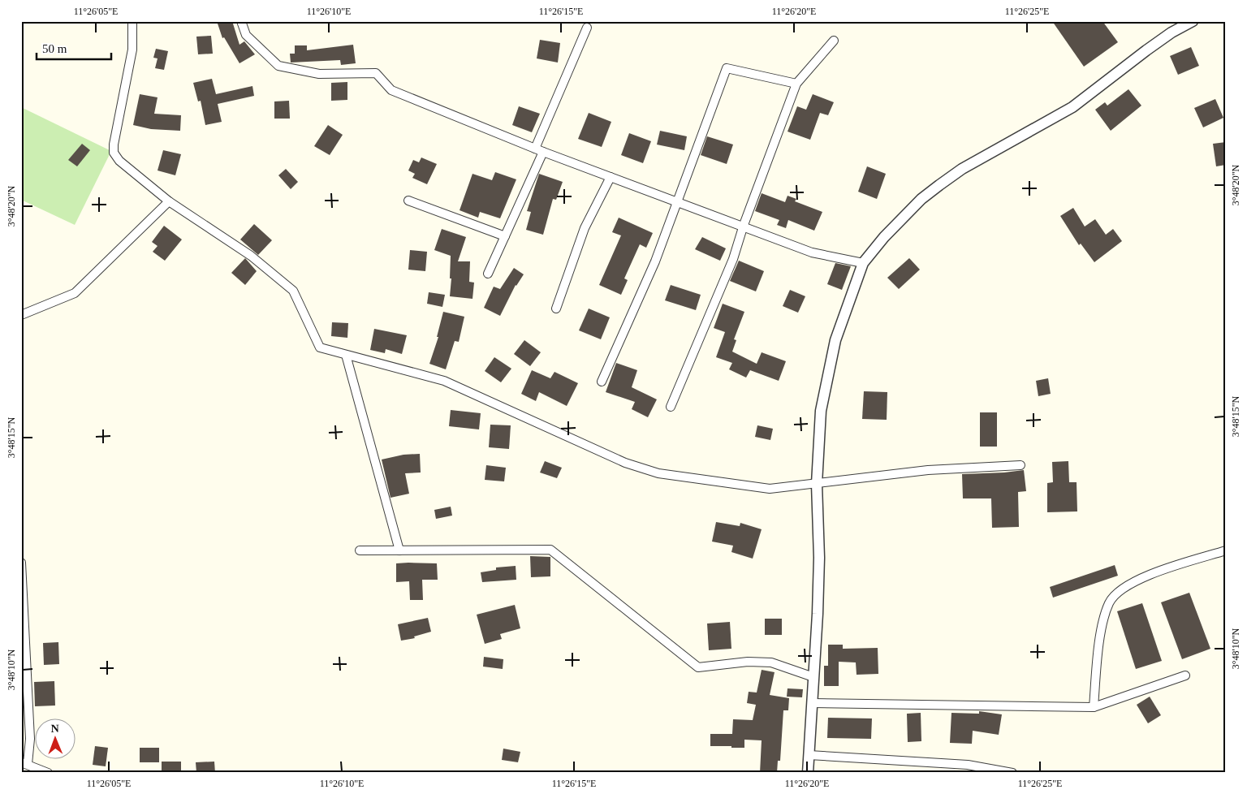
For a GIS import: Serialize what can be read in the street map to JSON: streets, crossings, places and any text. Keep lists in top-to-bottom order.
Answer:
{
  "scale_bar": "50 m",
  "north": "top",
  "coordinates": [
    "11°26'05\"E",
    "11°26'10\"E",
    "11°26'15\"E",
    "11°26'20\"E",
    "11°26'25\"E",
    "3°48'20\"N",
    "3°48'15\"N",
    "3°48'10\"N"
  ]
}
